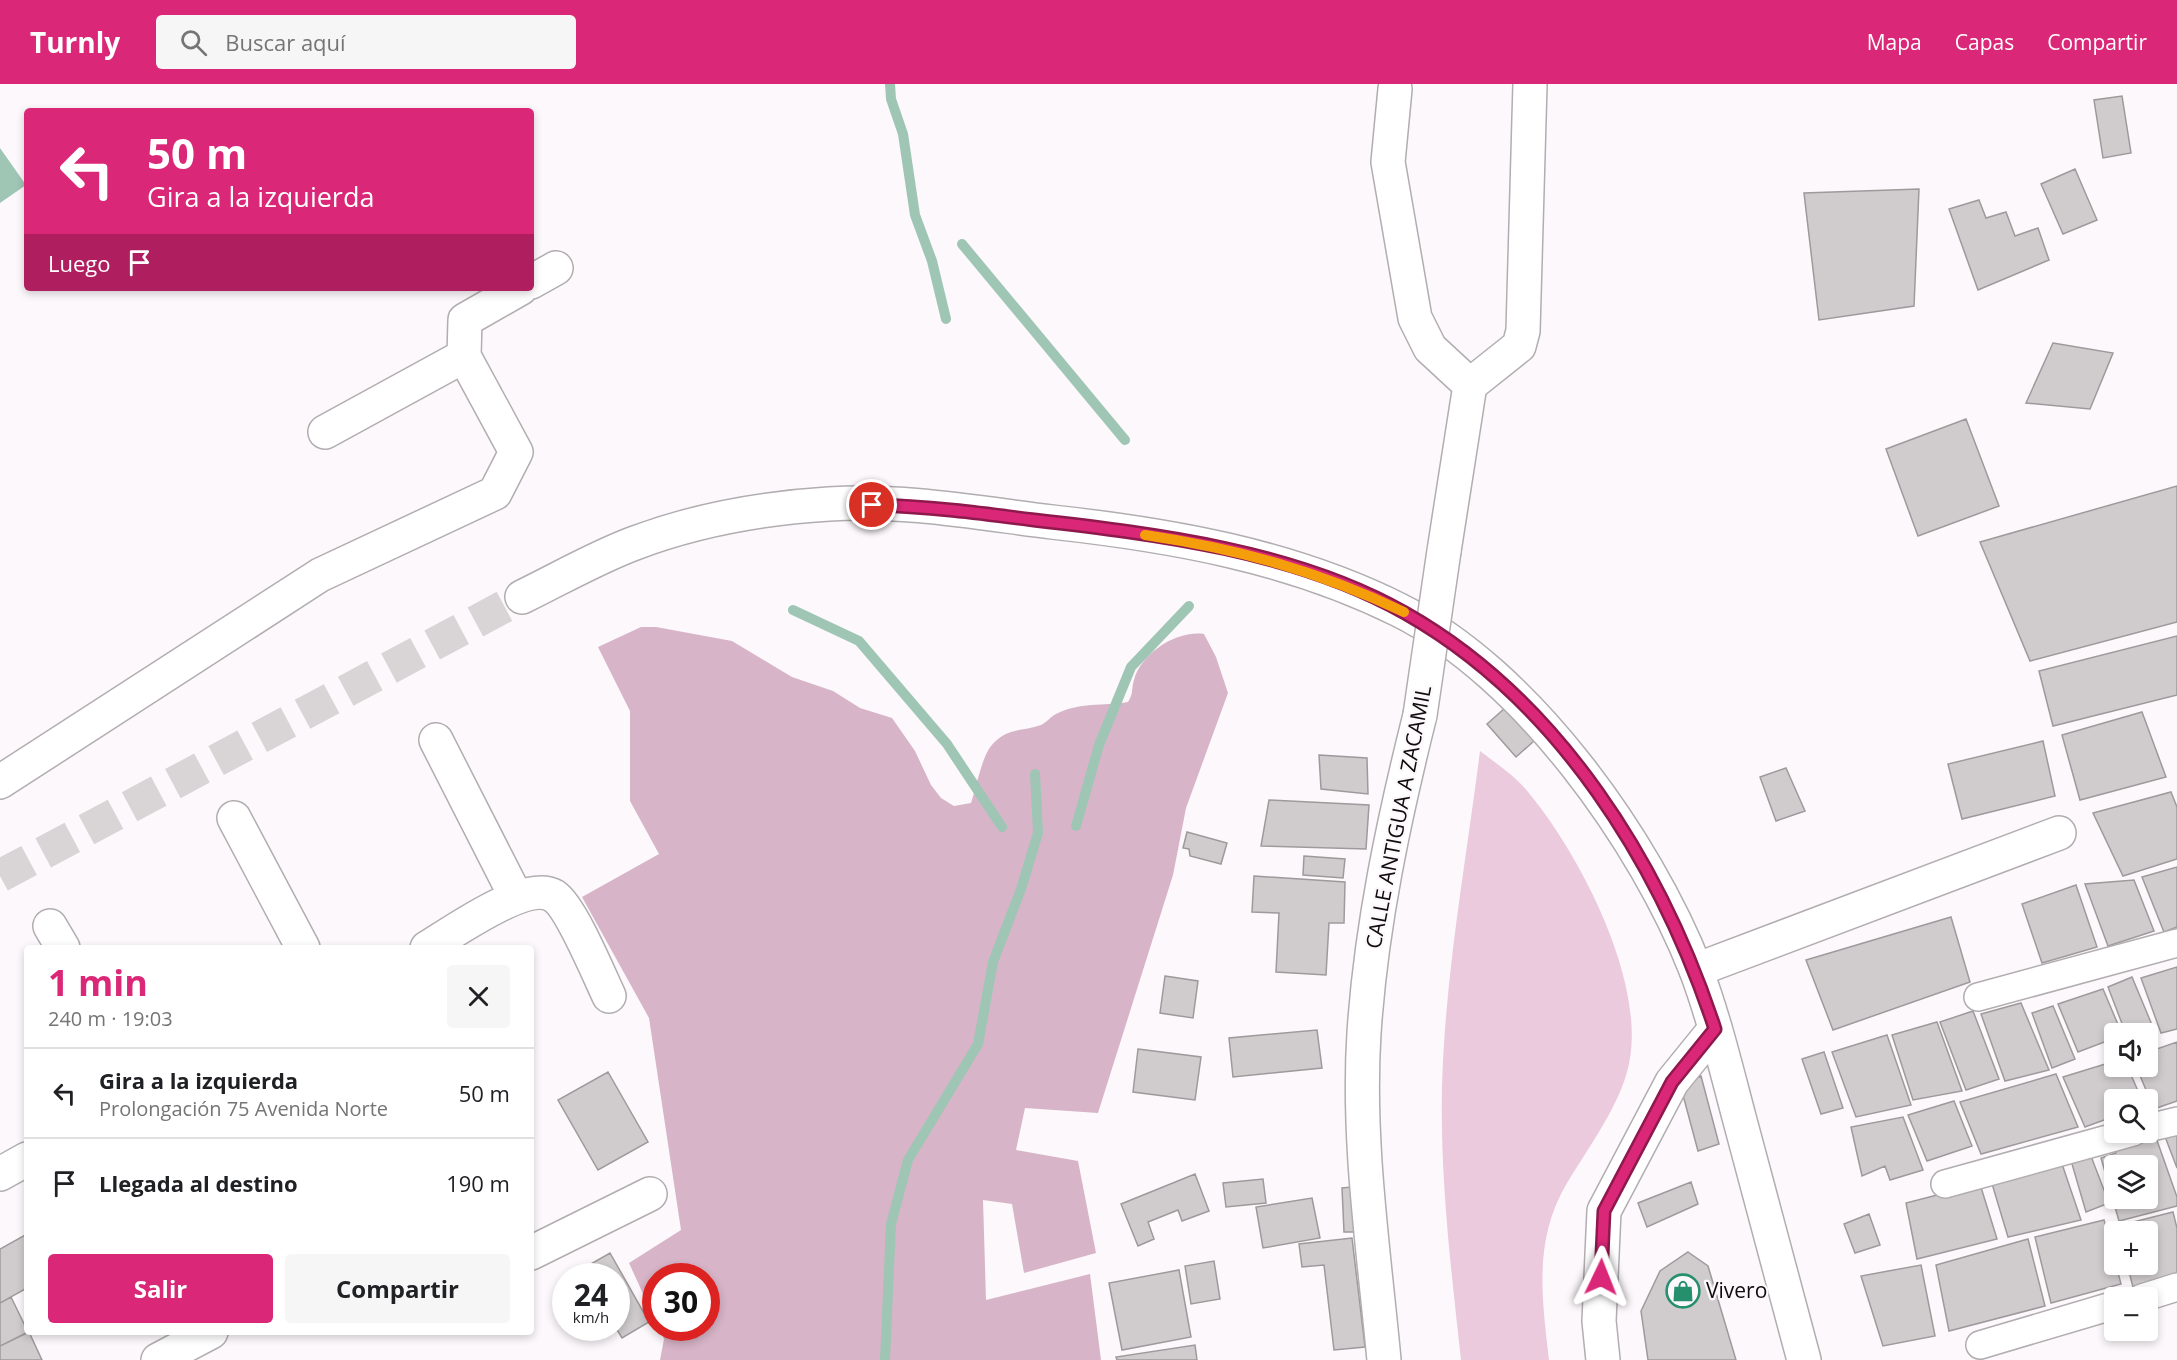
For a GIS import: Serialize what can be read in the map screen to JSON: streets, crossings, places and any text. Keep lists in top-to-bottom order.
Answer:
{
  "streets": {
    "street": ["CALLE ANTIGUA A ZACAMIL"]
  },
  "places": {
    "shop": ["Vivero"]
  },
  "page": {
    "header": "Turnly",
    "search": "Buscar aquí",
    "nav": ["Mapa", "Capas", "Compartir"],
    "turn": ["50 m", "Gira a la izquierda"],
    "then": "Luego",
    "heading": ["1 min", "240 m · 19:03"],
    "map_buttons": ["+", "−"],
    "list": [
      {
        "name": "Gira a la izquierda",
        "note": "Prolongación 75 Avenida Norte",
        "value": "50 m"
      },
      {
        "name": "Llegada al destino",
        "value": "190 m"
      }
    ],
    "buttons": ["Salir", "Compartir"],
    "speed": "24 km/h",
    "limit": "30"
  }
}
